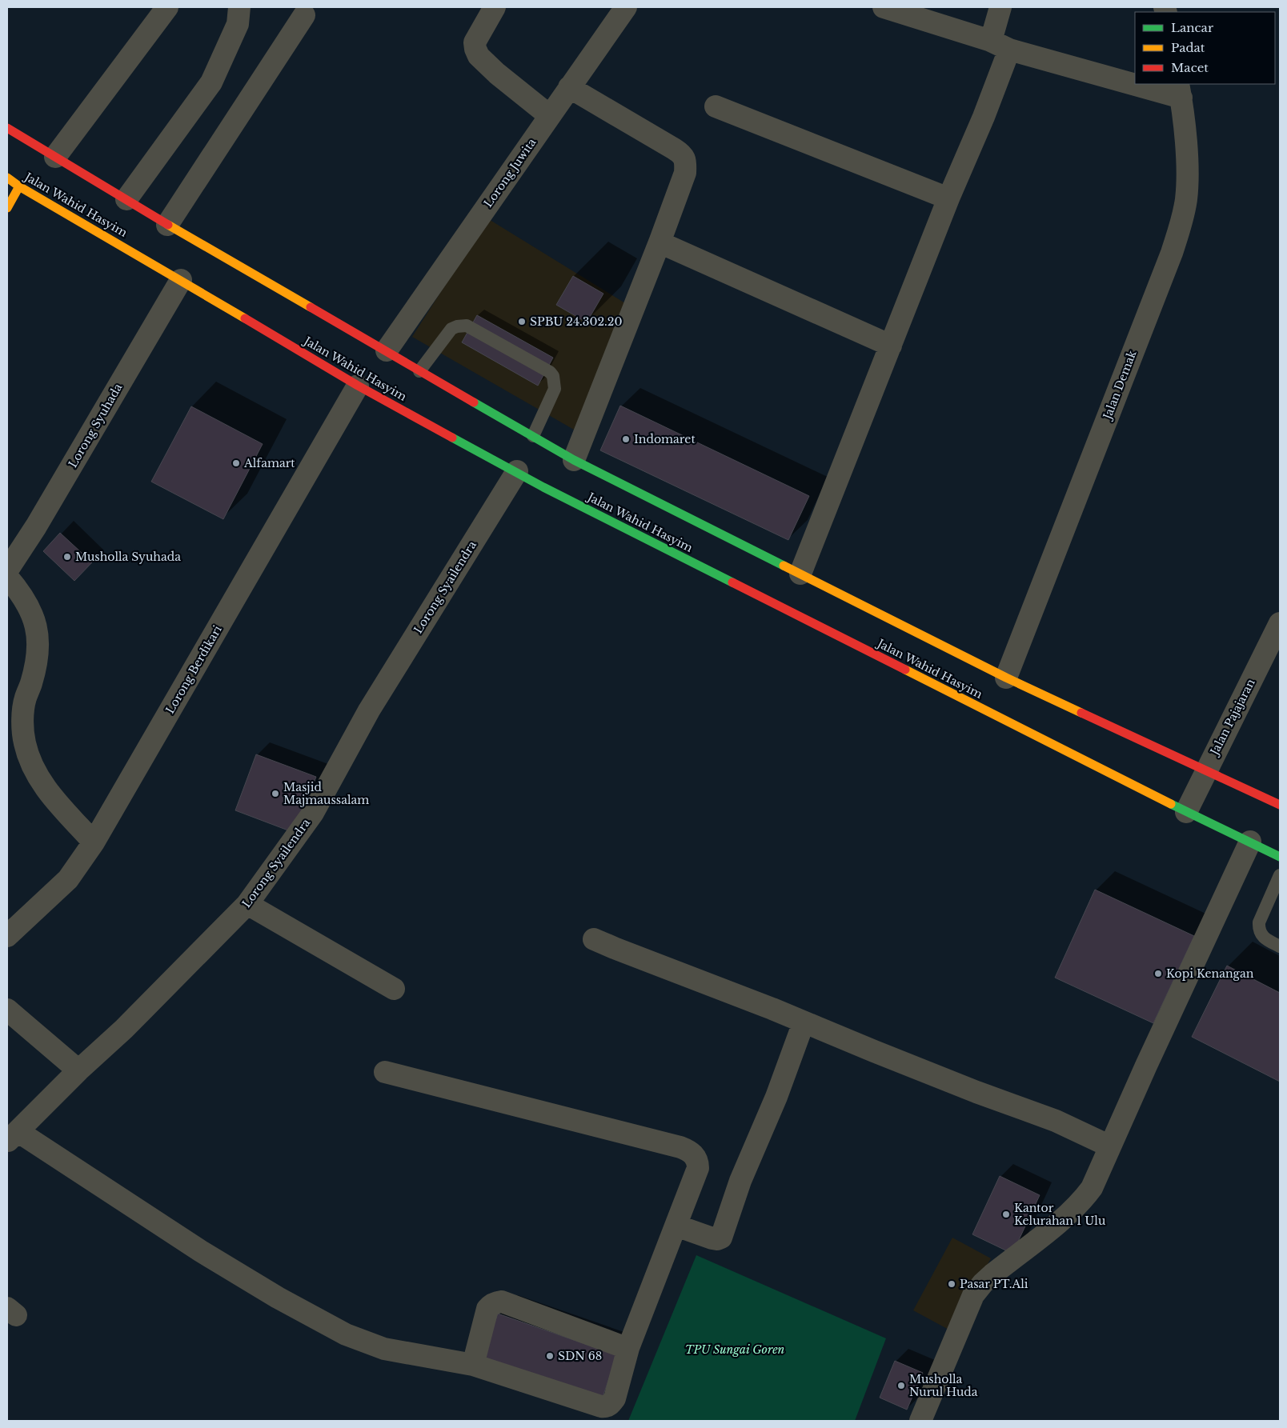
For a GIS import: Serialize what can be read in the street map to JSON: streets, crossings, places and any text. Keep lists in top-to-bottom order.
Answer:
{
  "streets": {
    "main road": ["Jalan Wahid Hasyim"],
    "street": [
      "Lorong Juwita",
      "Jalan Demak",
      "Lorong Syuhada",
      "Lorong Syailendra",
      "Lorong Berdikari",
      "Jalan Pajajaran"
    ]
  },
  "crossings": [
    ["Jalan Wahid Hasyim", "Lorong Syuhada"],
    ["Jalan Wahid Hasyim", "Lorong Syailendra"],
    ["Jalan Wahid Hasyim", "Lorong Berdikari"],
    ["Jalan Wahid Hasyim", "Jalan Pajajaran"]
  ],
  "parks": ["TPU Sungai Goren"],
  "places": [
    "SPBU 24.302.20",
    "Indomaret",
    "Alfamart",
    "Musholla Syuhada",
    "Masjid Majmaussalam",
    "Kopi Kenangan",
    "Kantor Kelurahan 1 Ulu",
    "Pasar PT.Ali",
    "SDN 68",
    "Musholla Nurul Huda"
  ],
  "legend": ["Lancar", "Padat", "Macet"]
}
